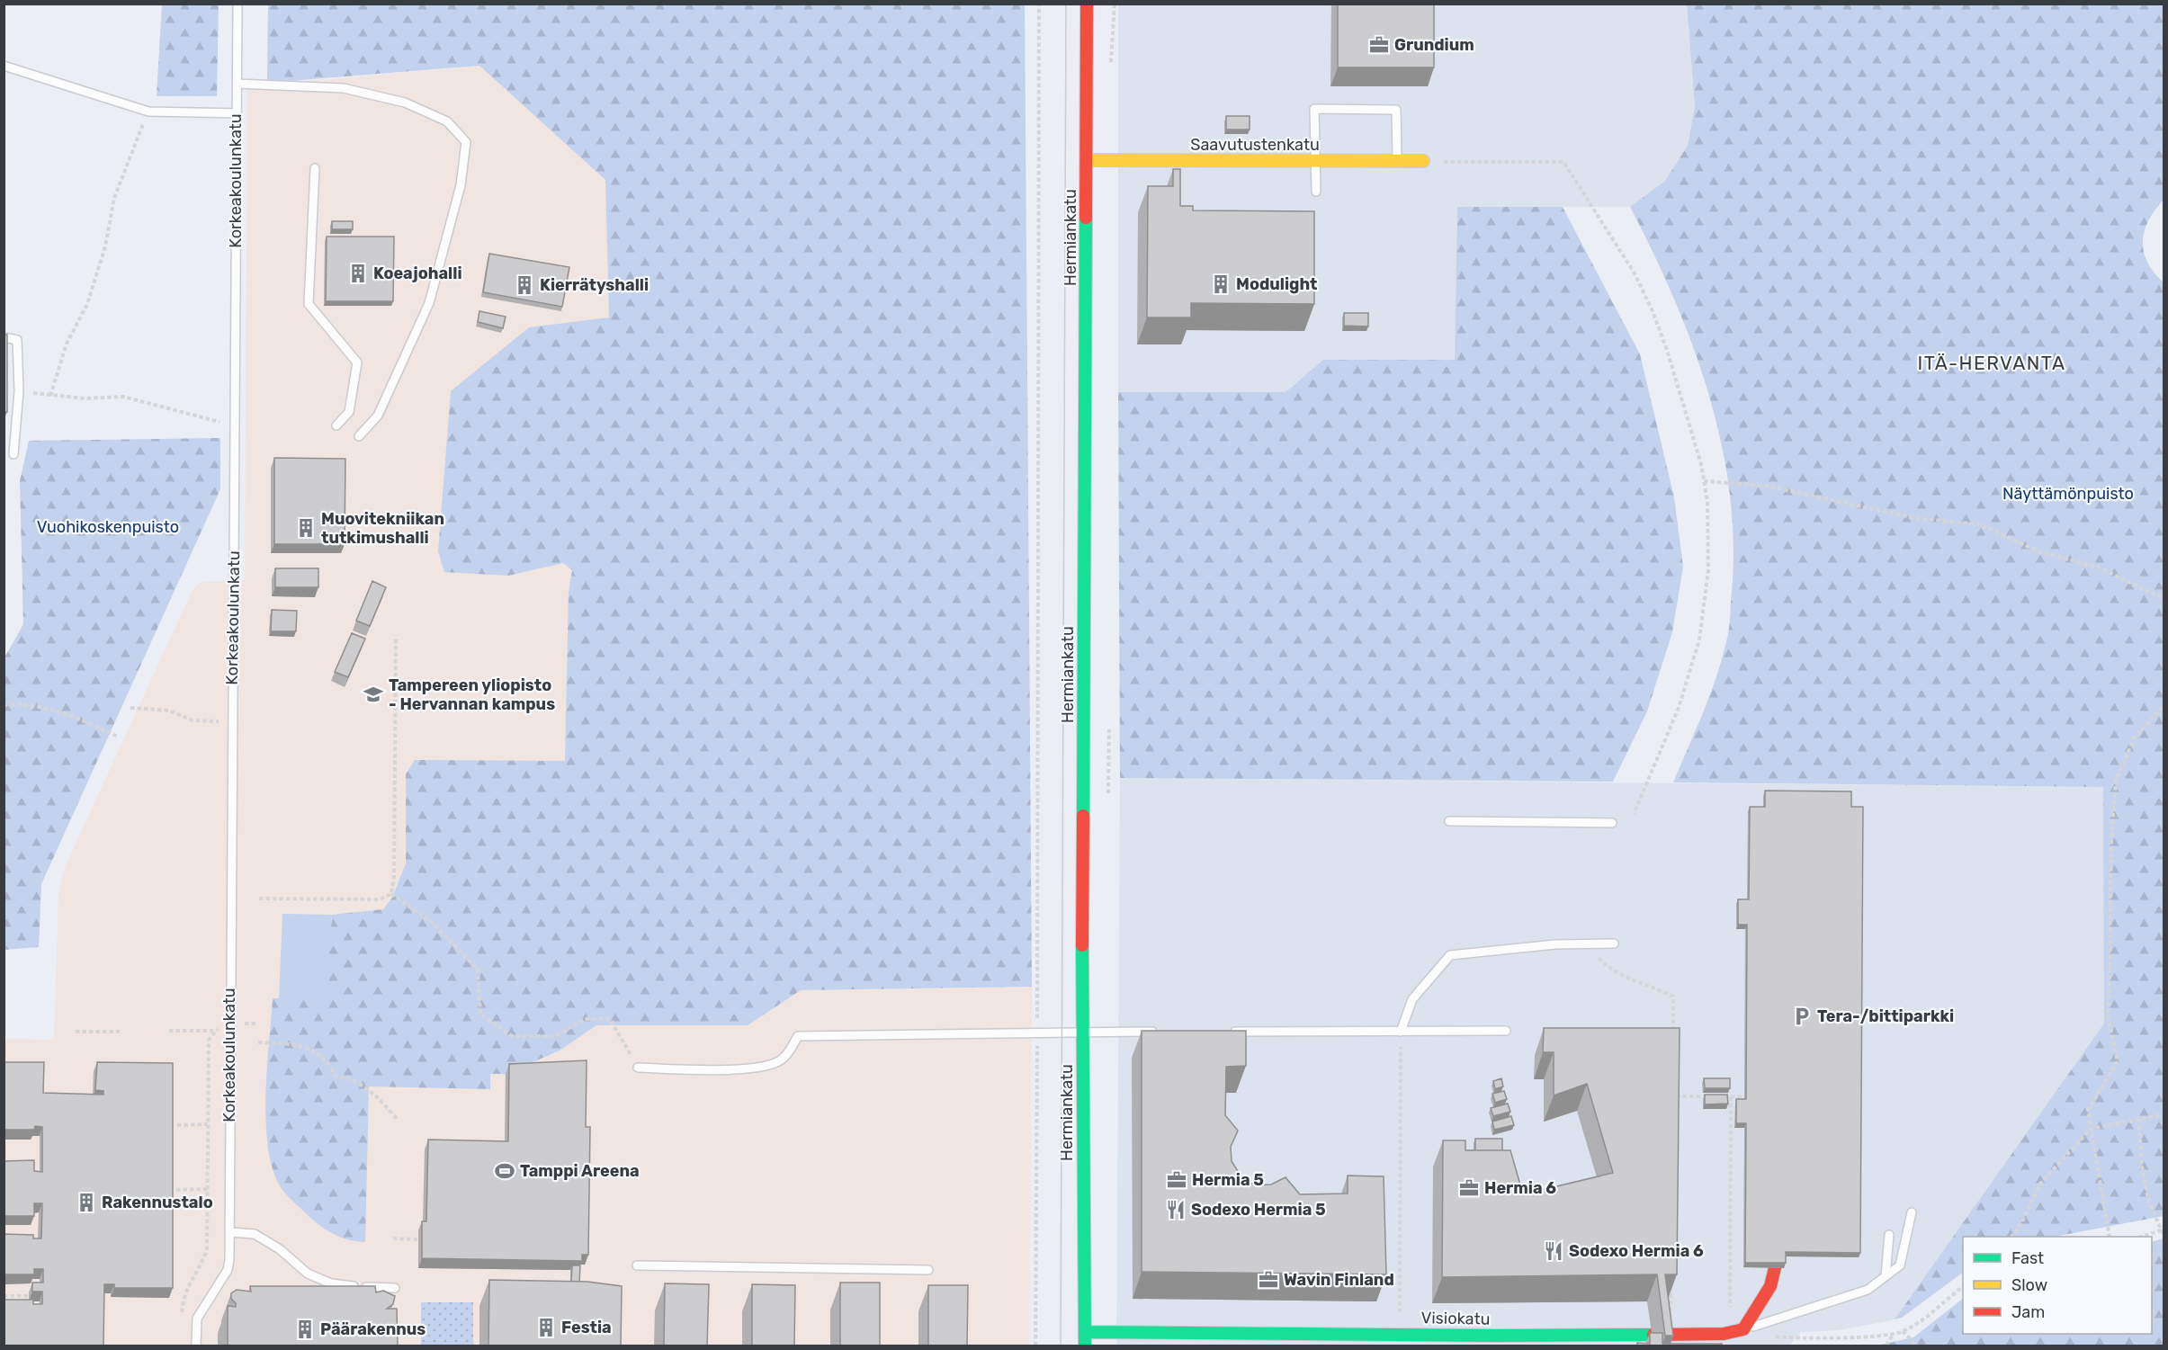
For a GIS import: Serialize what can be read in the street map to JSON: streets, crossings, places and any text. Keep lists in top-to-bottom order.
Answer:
{
  "streets": {
    "street": ["Saavutustenkatu", "Hermiankatu", "Visiokatu"],
    "lane": ["Korkeakoulunkatu"]
  },
  "crossings": [
    ["Saavutustenkatu", "Hermiankatu"],
    ["Hermiankatu", "Visiokatu"]
  ],
  "districts": ["ITÄ-HERVANTA"],
  "parks": ["Näyttämönpuisto", "Vuohikoskenpuisto"],
  "places": {
    "office": [
      "Grundium",
      "Hermia 5",
      "Hermia 6",
      "Wavin Finland"
    ],
    "building": [
      "Koeajohalli",
      "Modulight",
      "Kierrätyshalli",
      "Muovitekniikan tutkimushalli",
      "Rakennustalo",
      "Festia",
      "Päärakennus"
    ],
    "school or university": ["Tampereen yliopisto - Hervannan kampus"],
    "parking": ["Tera-/bittiparkki"],
    "sports": ["Tamppi Areena"],
    "restaurant": ["Sodexo Hermia 5", "Sodexo Hermia 6"]
  },
  "legend": ["Fast", "Slow", "Jam"]
}
